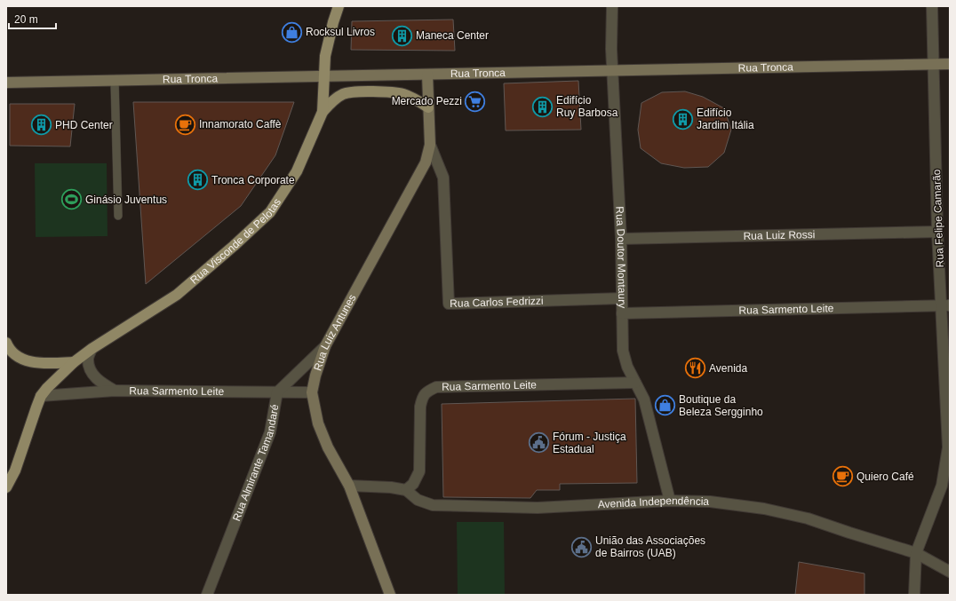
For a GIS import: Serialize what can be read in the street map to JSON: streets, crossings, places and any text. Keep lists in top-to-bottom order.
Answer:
{
  "streets": {
    "main road": ["Rua Visconde de Pelotas"],
    "street": [
      "Rua Tronca",
      "Rua Felipe Camarão",
      "Rua Luiz Rossi",
      "Rua Doutor Montaury",
      "Rua Carlos Fedrizzi",
      "Rua Sarmento Leite",
      "Rua Luiz Antunes",
      "Rua Almirante Tamandaré",
      "Avenida Independência"
    ]
  },
  "crossings": [
    ["Rua Tronca", "Rua Felipe Camarão"],
    ["Rua Tronca", "Rua Visconde de Pelotas"],
    ["Rua Tronca", "Rua Doutor Montaury"],
    ["Rua Tronca", "Rua Luiz Antunes"],
    ["Rua Felipe Camarão", "Rua Luiz Rossi"],
    ["Rua Felipe Camarão", "Rua Sarmento Leite"],
    ["Rua Felipe Camarão", "Avenida Independência"],
    ["Rua Luiz Rossi", "Rua Doutor Montaury"],
    ["Rua Visconde de Pelotas", "Rua Sarmento Leite"],
    ["Rua Doutor Montaury", "Rua Carlos Fedrizzi"],
    ["Rua Doutor Montaury", "Rua Sarmento Leite"],
    ["Rua Doutor Montaury", "Avenida Independência"],
    ["Rua Carlos Fedrizzi", "Rua Luiz Antunes"],
    ["Rua Sarmento Leite", "Rua Luiz Antunes"],
    ["Rua Sarmento Leite", "Rua Almirante Tamandaré"],
    ["Rua Sarmento Leite", "Avenida Independência"],
    ["Rua Luiz Antunes", "Rua Almirante Tamandaré"],
    ["Rua Luiz Antunes", "Avenida Independência"]
  ],
  "places": {
    "shop": ["Rocksul Livros", "Boutique da Beleza Sergginho"],
    "building": [
      "Maneca Center",
      "Edifício Ruy Barbosa",
      "Edifício Jardim Itália",
      "PHD Center",
      "Tronca Corporate"
    ],
    "supermarket": ["Mercado Pezzi"],
    "cafe": ["Innamorato Caffè", "Quiero Café"],
    "sports": ["Ginásio Juventus"],
    "restaurant": ["Avenida"],
    "public building": ["Fórum - Justiça Estadual", "União das Associações de Bairros (UAB)"]
  },
  "scale_bar": "20 m"
}
